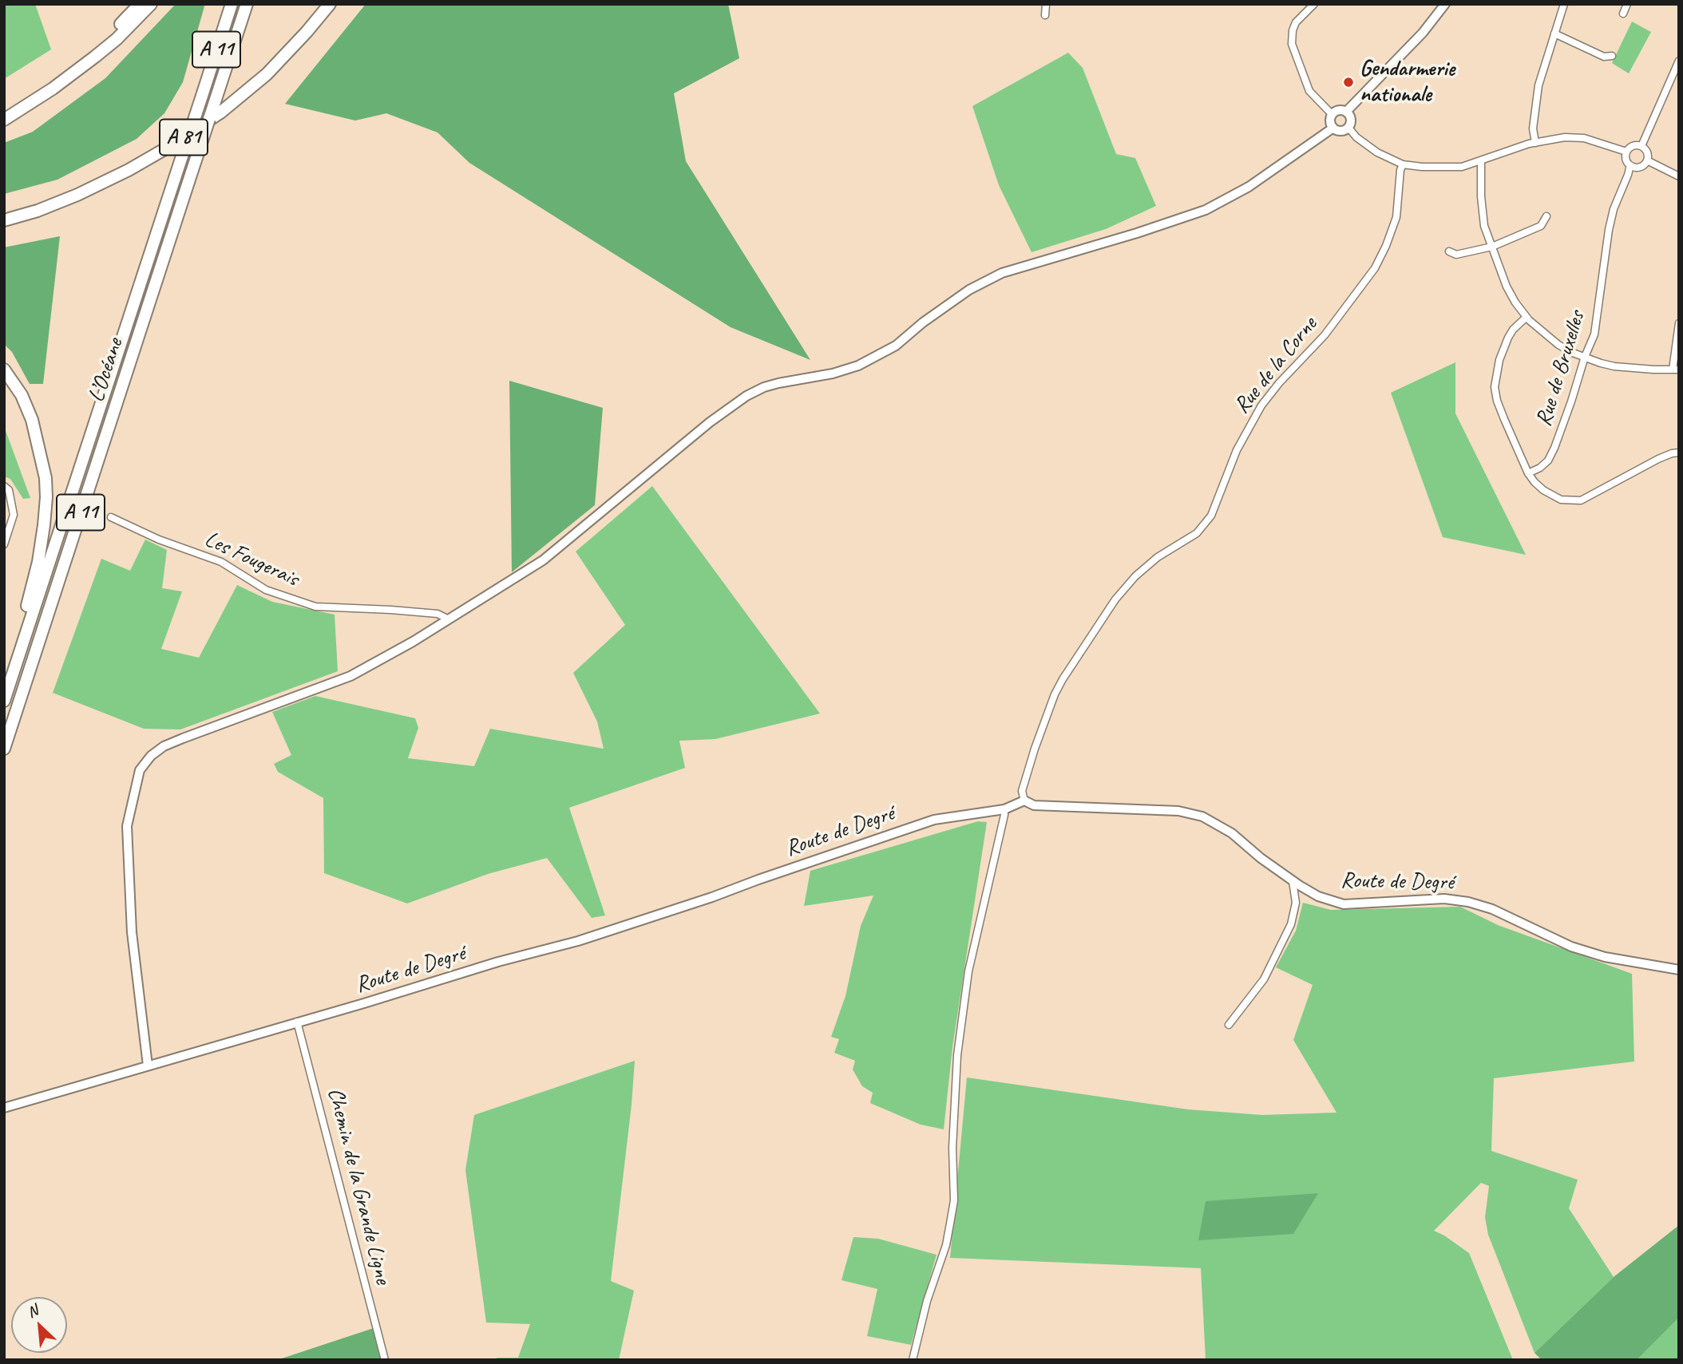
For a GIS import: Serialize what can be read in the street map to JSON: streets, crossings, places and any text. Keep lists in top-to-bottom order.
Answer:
{
  "streets": {
    "highway": ["A 11", "A 81", "L’Océane"],
    "street": [
      "Rue de la Corne",
      "Rue de Bruxelles",
      "Les Fougerais",
      "Route de Degré",
      "Chemin de la Grande Ligne"
    ]
  },
  "crossings": [
    ["Rue de la Corne", "Route de Degré"],
    ["Route de Degré", "Chemin de la Grande Ligne"]
  ],
  "places": ["Gendarmerie nationale"],
  "north": "top left"
}
